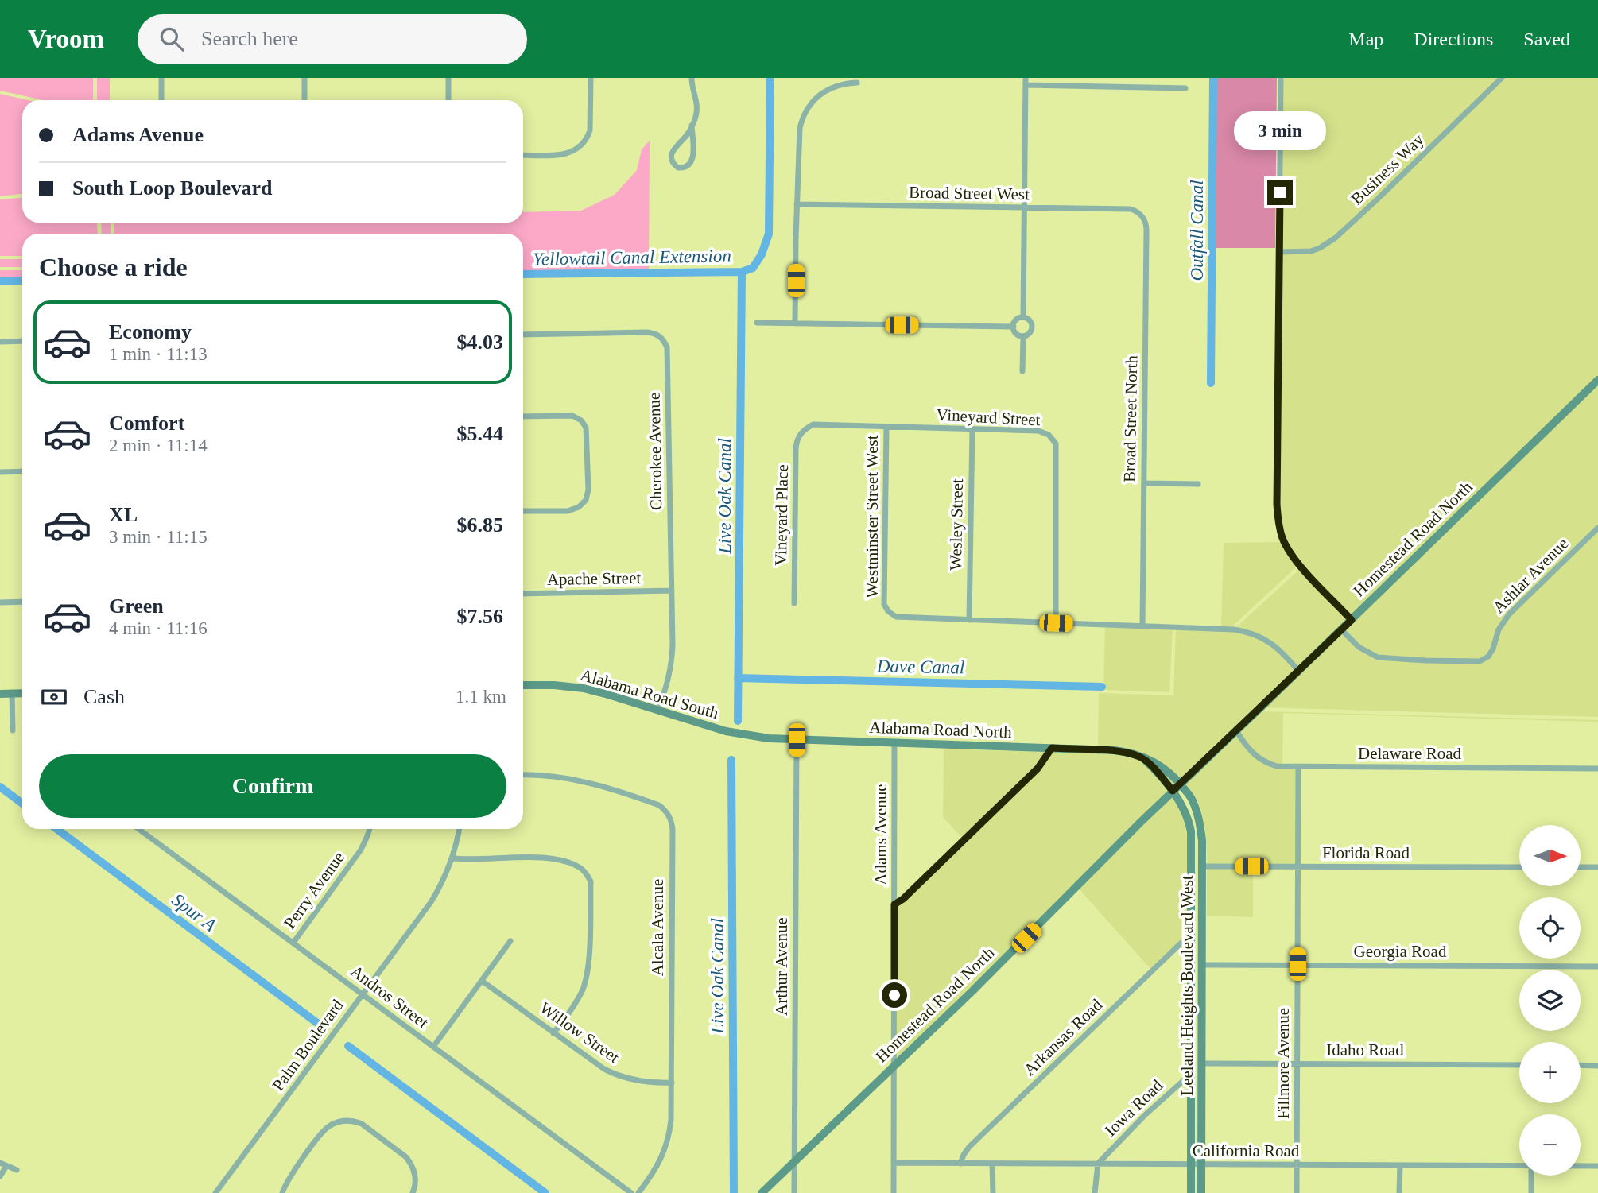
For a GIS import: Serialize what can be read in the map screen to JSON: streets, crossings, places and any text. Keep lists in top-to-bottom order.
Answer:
{
  "streets": {
    "main road": [
      "Homestead Road North",
      "Alabama Road South",
      "Alabama Road North",
      "Leeland Heights Boulevard West"
    ],
    "street": [
      "Business Way",
      "Broad Street West",
      "Vineyard Street",
      "Broad Street North",
      "Cherokee Avenue",
      "Vineyard Place",
      "Westminster Street West",
      "Wesley Street",
      "Ashlar Avenue",
      "Apache Street",
      "Delaware Road",
      "Adams Avenue",
      "Florida Road",
      "Perry Avenue",
      "Alcala Avenue",
      "Georgia Road",
      "Arthur Avenue",
      "Andros Street",
      "Willow Street",
      "Arkansas Road",
      "Palm Boulevard",
      "Idaho Road",
      "Fillmore Avenue",
      "Iowa Road",
      "California Road"
    ]
  },
  "crossings": [
    ["Broad Street West", "Broad Street North"],
    ["Vineyard Street", "Vineyard Place"],
    ["Vineyard Street", "Westminster Street West"],
    ["Vineyard Street", "Wesley Street"],
    ["Cherokee Avenue", "Apache Street"],
    ["Cherokee Avenue", "Alabama Road South"],
    ["Westminster Street West", "Wesley Street"],
    ["Homestead Road North", "Ashlar Avenue"],
    ["Homestead Road North", "Alabama Road North"],
    ["Homestead Road North", "Delaware Road"],
    ["Homestead Road North", "Adams Avenue"],
    ["Homestead Road North", "Arthur Avenue"],
    ["Homestead Road North", "Leeland Heights Boulevard West"],
    ["Alabama Road South", "Alabama Road North"],
    ["Alabama Road North", "Adams Avenue"],
    ["Alabama Road North", "Arthur Avenue"],
    ["Alabama Road North", "Leeland Heights Boulevard West"],
    ["Delaware Road", "Fillmore Avenue"],
    ["Adams Avenue", "California Road"],
    ["Florida Road", "Leeland Heights Boulevard West"],
    ["Florida Road", "Fillmore Avenue"],
    ["Perry Avenue", "Andros Street"],
    ["Alcala Avenue", "Willow Street"],
    ["Georgia Road", "Leeland Heights Boulevard West"],
    ["Georgia Road", "Fillmore Avenue"],
    ["Leeland Heights Boulevard West", "Arkansas Road"],
    ["Leeland Heights Boulevard West", "Idaho Road"],
    ["Leeland Heights Boulevard West", "Iowa Road"],
    ["Leeland Heights Boulevard West", "California Road"],
    ["Andros Street", "Palm Boulevard"],
    ["Arkansas Road", "California Road"],
    ["Idaho Road", "Fillmore Avenue"],
    ["Fillmore Avenue", "California Road"],
    ["Iowa Road", "California Road"]
  ],
  "water": [
    "Outfall Canal",
    "Yellowtail Canal Extension",
    "Live Oak Canal",
    "Dave Canal",
    "Spur A"
  ],
  "north": "right",
  "page": {
    "header": "Vroom",
    "search": "Search here",
    "nav": ["Map", "Directions", "Saved"],
    "banner": ["Adams Avenue", "South Loop Boulevard"],
    "bubble": "3 min",
    "heading": "Choose a ride",
    "list": [
      {
        "name": "Economy",
        "note": "1 min · 11:13",
        "value": "$4.03"
      },
      {
        "name": "Comfort",
        "note": "2 min · 11:14",
        "value": "$5.44"
      },
      {
        "name": "XL",
        "note": "3 min · 11:15",
        "value": "$6.85"
      },
      {
        "name": "Green",
        "note": "4 min · 11:16",
        "value": "$7.56"
      }
    ],
    "pay": ["Cash", "1.1 km"],
    "buttons": "Confirm",
    "map_buttons": ["+", "−"]
  }
}
